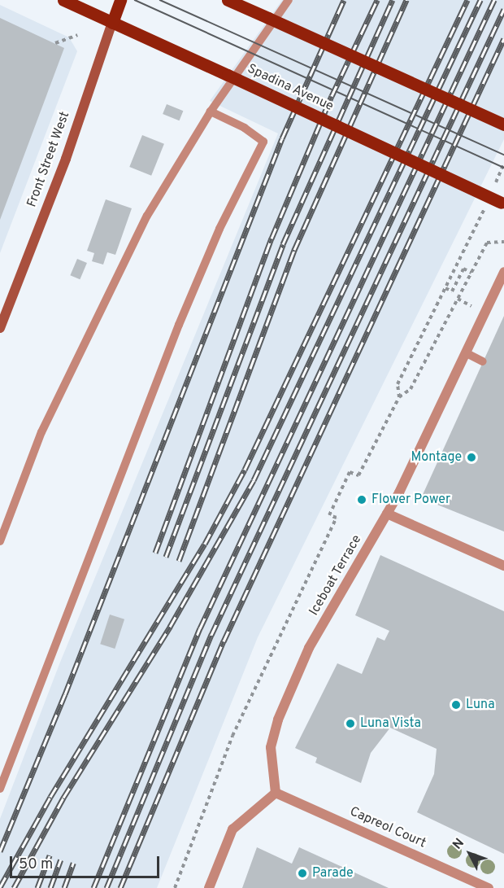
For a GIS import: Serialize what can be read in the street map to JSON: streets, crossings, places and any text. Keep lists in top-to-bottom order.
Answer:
{
  "streets": {
    "main road": ["Spadina Avenue", "Front Street West"],
    "street": ["Iceboat Terrace", "Capreol Court"]
  },
  "crossings": [
    ["Spadina Avenue", "Front Street West"],
    ["Iceboat Terrace", "Capreol Court"]
  ],
  "places": [
    "Montage",
    "Flower Power",
    "Luna",
    "Luna Vista",
    "Parade"
  ],
  "scale_bar": "50 m",
  "north": "top left"
}
